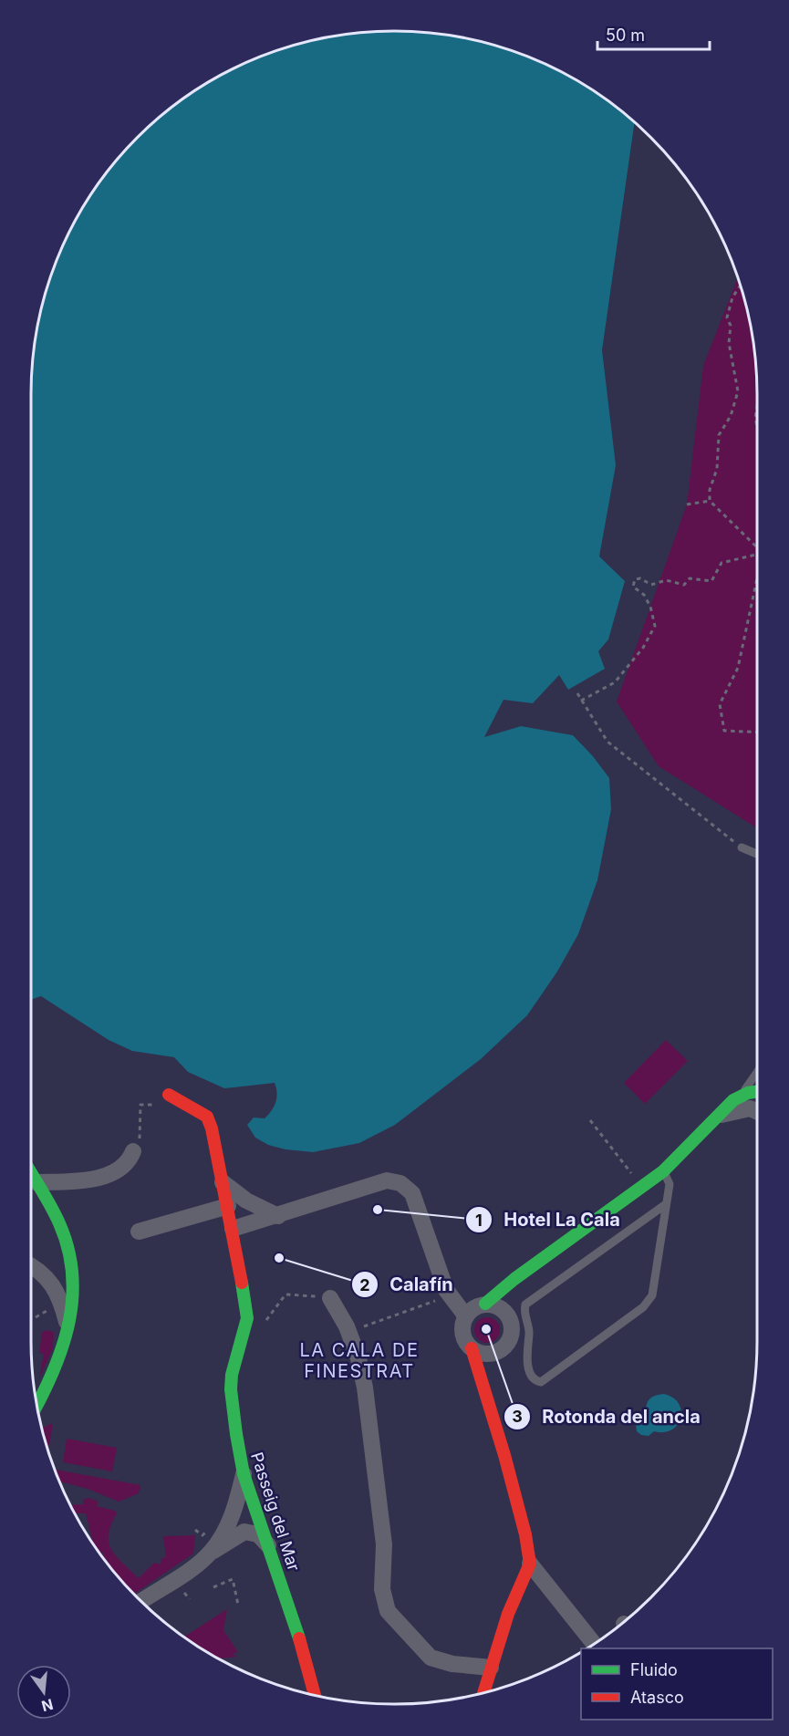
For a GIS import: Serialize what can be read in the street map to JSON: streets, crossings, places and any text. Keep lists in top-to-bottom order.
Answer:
{
  "streets": {
    "street": ["Passeig del Mar"]
  },
  "districts": ["LA CALA DE FINESTRAT"],
  "places": ["Hotel La Cala", "Calafín", "Rotonda del ancla"],
  "legend": ["Fluido", "Atasco"],
  "scale_bar": "50 m",
  "north": "bottom"
}
